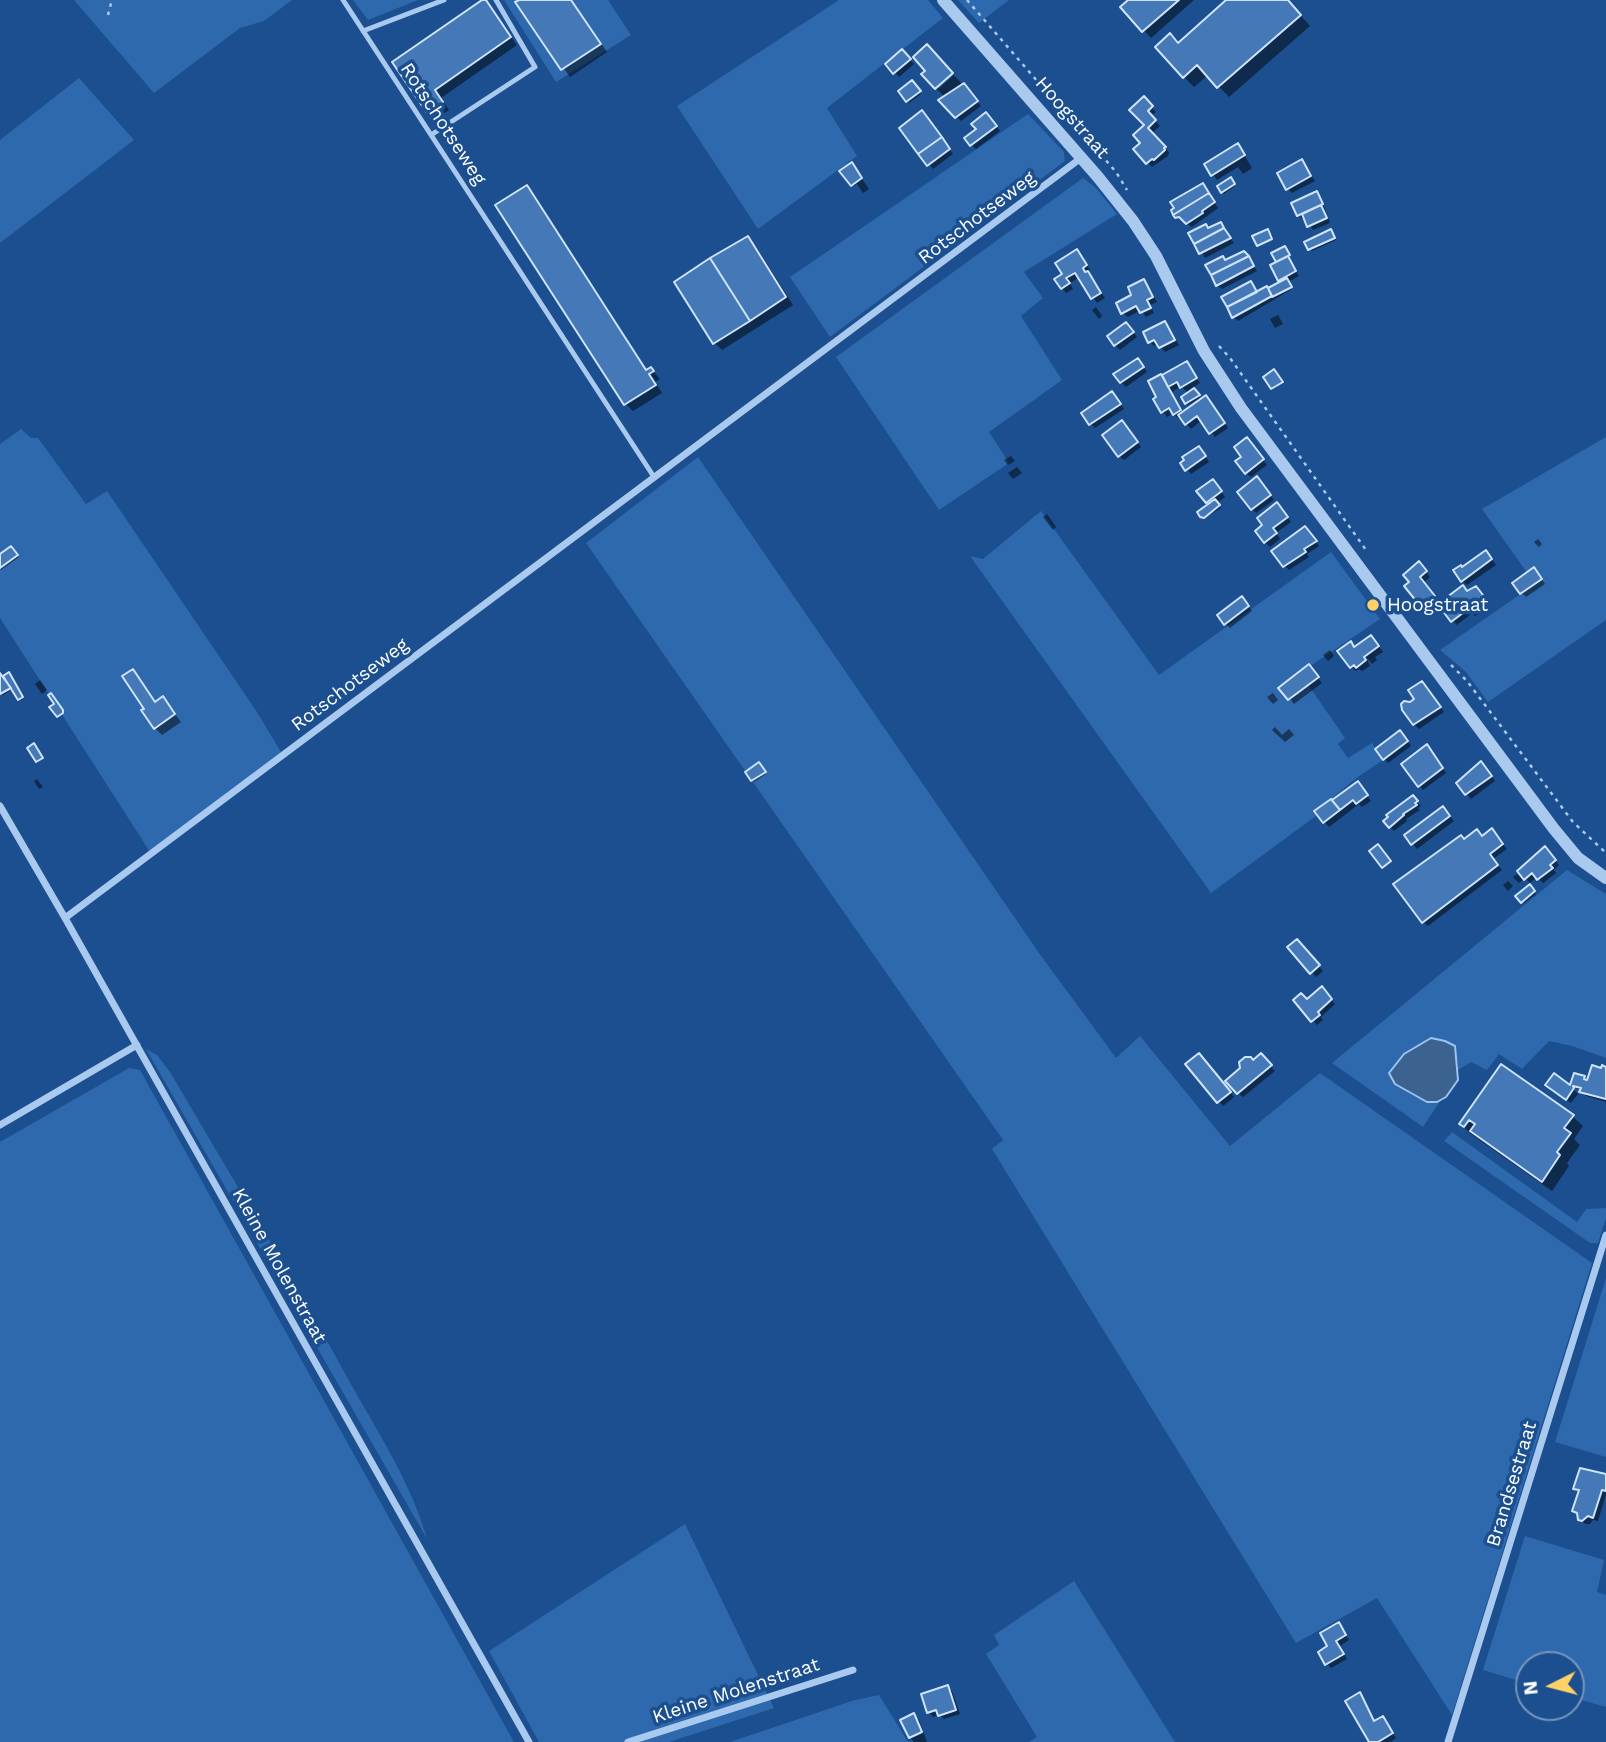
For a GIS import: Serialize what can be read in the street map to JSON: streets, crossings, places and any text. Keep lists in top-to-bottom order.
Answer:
{
  "streets": {
    "street": [
      "Hoogstraat",
      "Rotschotseweg",
      "Kleine Molenstraat",
      "Brandsestraat"
    ]
  },
  "crossings": [
    ["Hoogstraat", "Rotschotseweg"],
    ["Rotschotseweg", "Kleine Molenstraat"]
  ],
  "places": ["Hoogstraat"],
  "north": "left"
}
